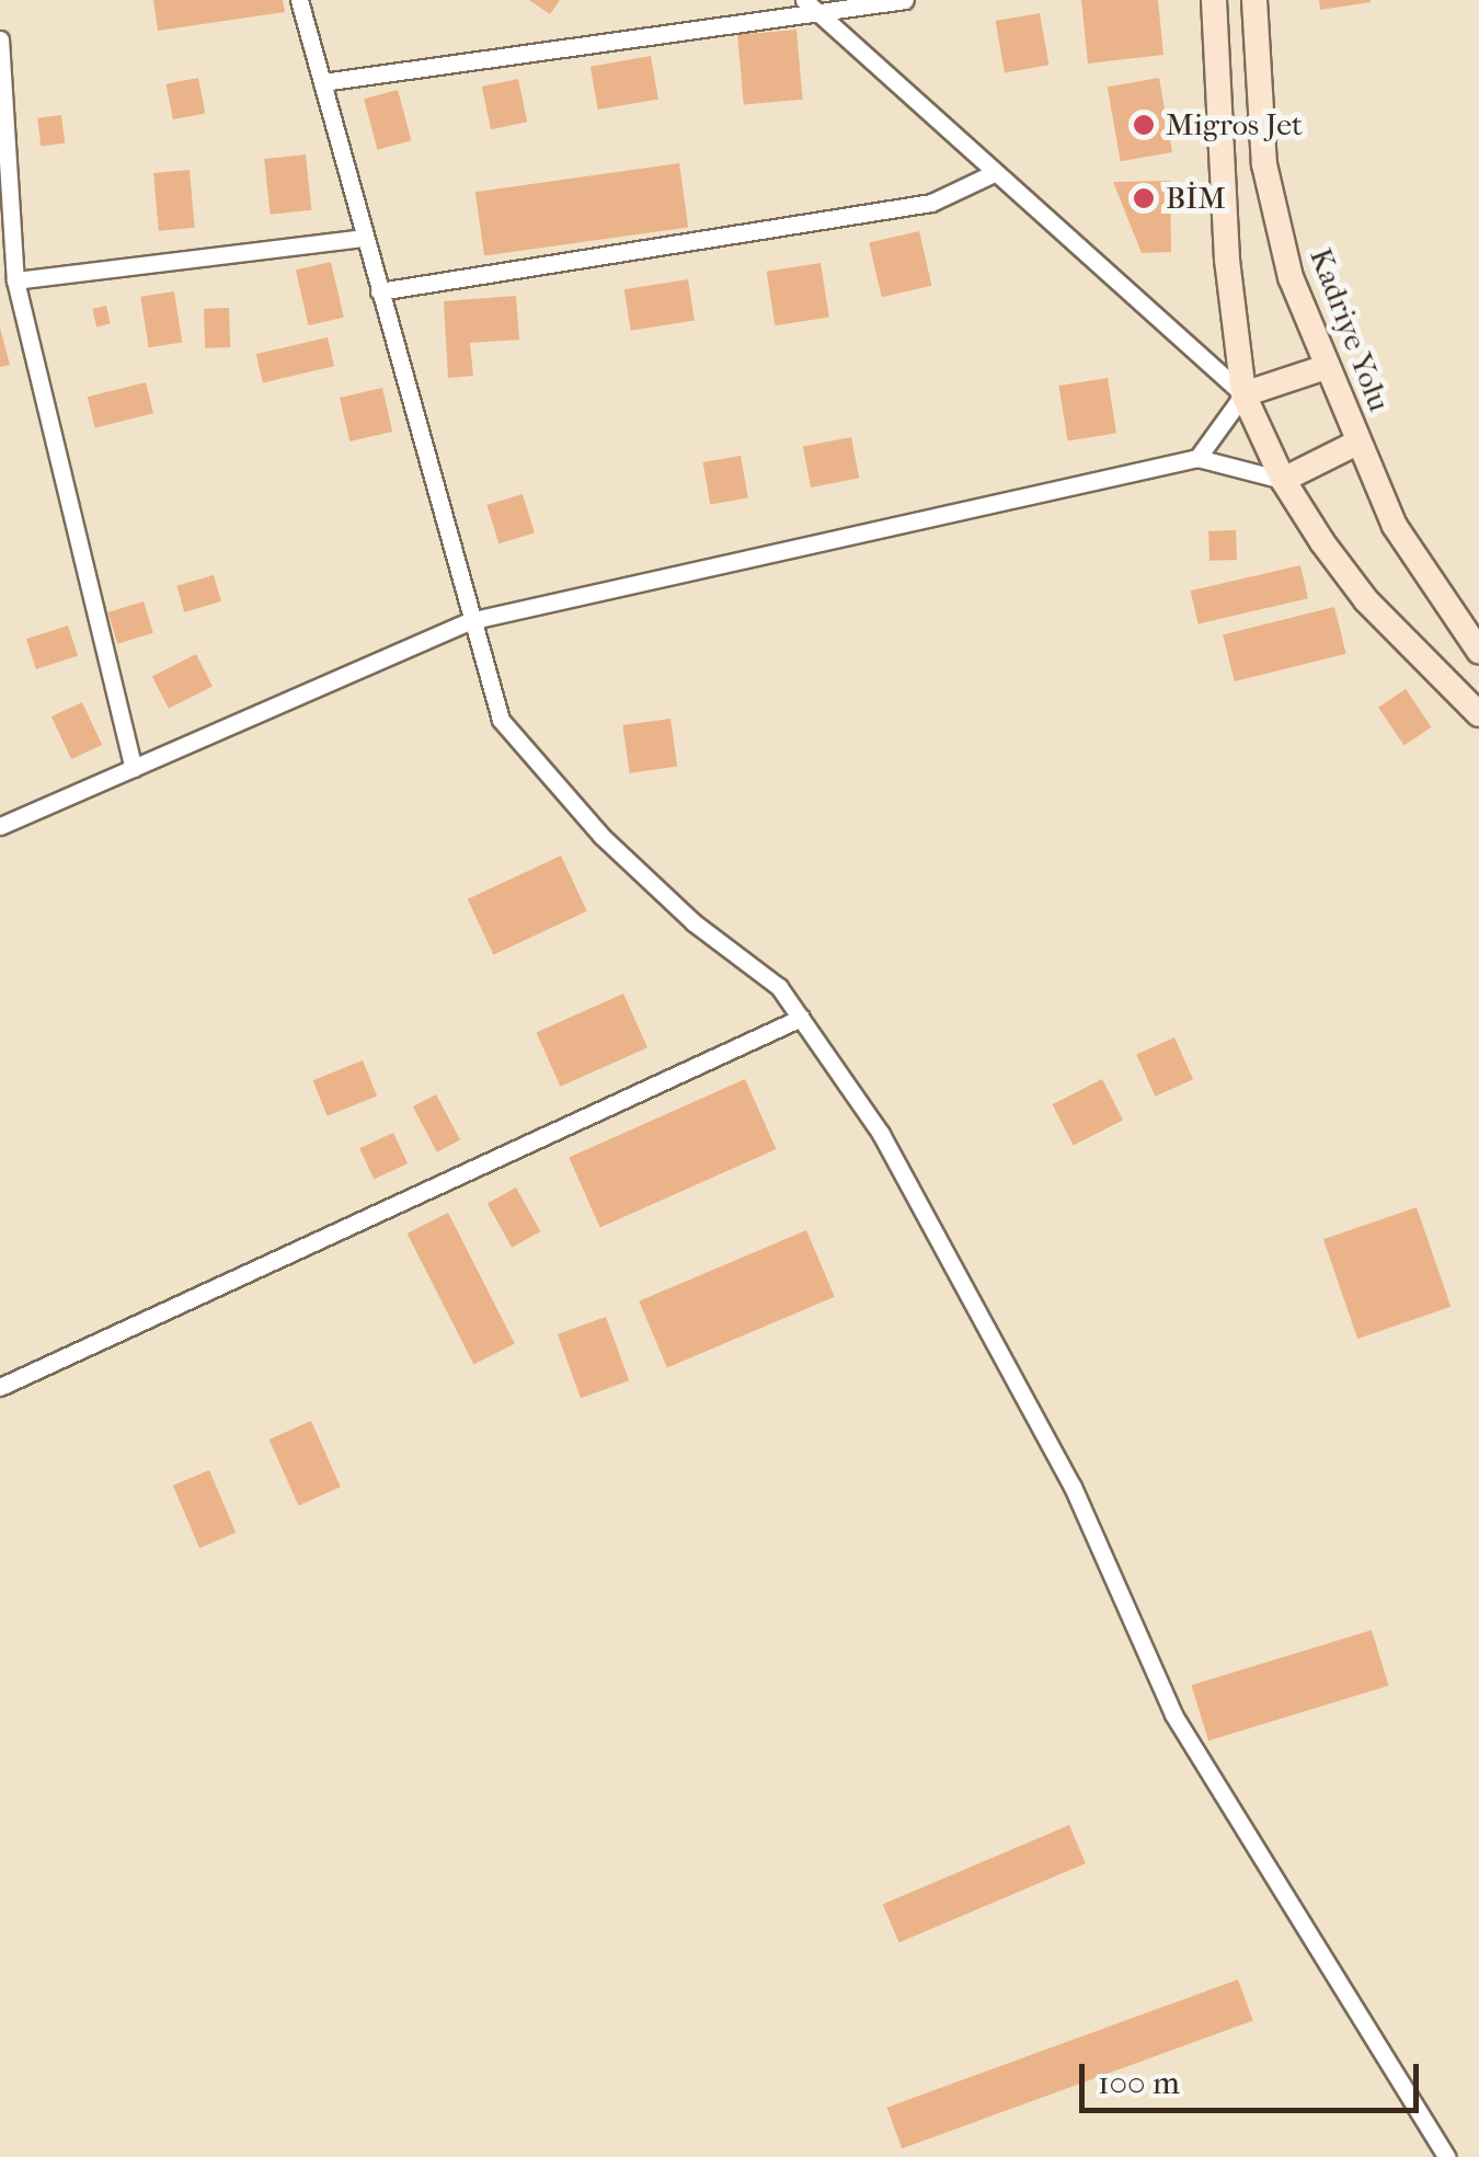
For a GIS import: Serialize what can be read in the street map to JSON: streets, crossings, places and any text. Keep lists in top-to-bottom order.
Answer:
{
  "streets": {
    "main road": ["Kadriye Yolu"]
  },
  "places": ["Migros Jet", "BİM"],
  "scale_bar": "100 m"
}
